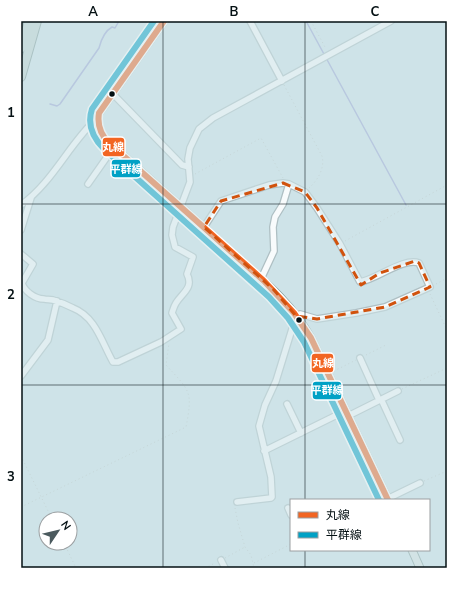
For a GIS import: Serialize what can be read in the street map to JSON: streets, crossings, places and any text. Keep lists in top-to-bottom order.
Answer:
{
  "lines": ["transit line 丸線", "transit line 平群線"],
  "legend": ["丸線", "平群線"],
  "north": "top right",
  "grid": {
    "columns": ["A", "B", "C"],
    "rows": ["1", "2", "3"]
  }
}
